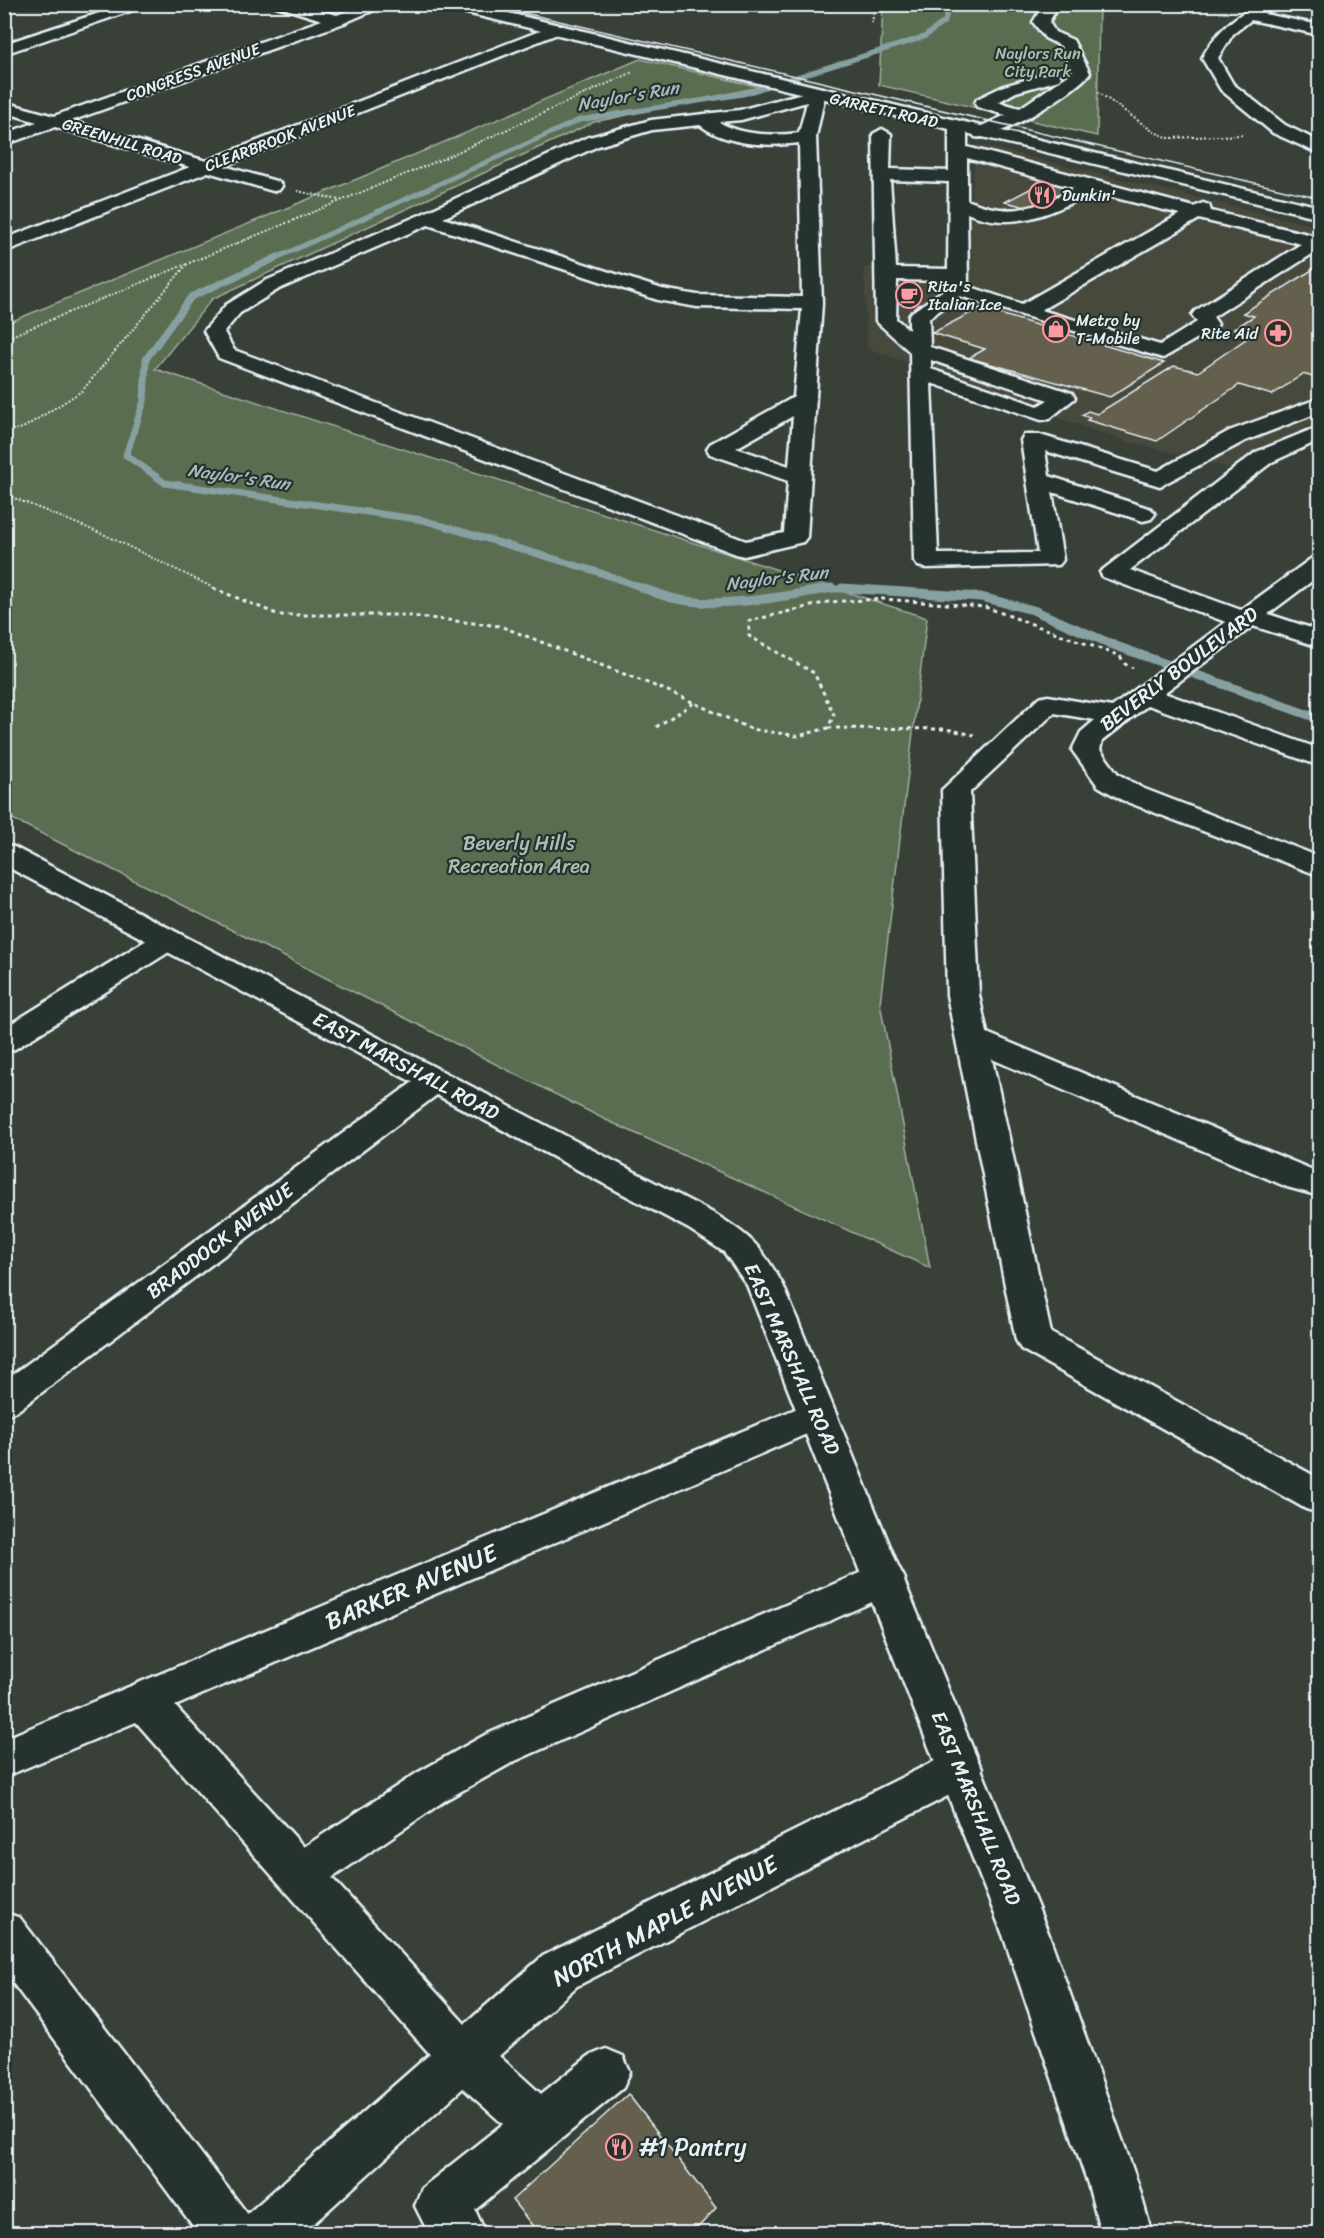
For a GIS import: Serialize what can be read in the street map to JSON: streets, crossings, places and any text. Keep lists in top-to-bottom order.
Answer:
{
  "streets": {
    "street": [
      "CONGRESS AVENUE",
      "GARRETT ROAD",
      "CLEARBROOK AVENUE",
      "GREENHILL ROAD",
      "BEVERLY BOULEVARD",
      "EAST MARSHALL ROAD",
      "BRADDOCK AVENUE",
      "BARKER AVENUE",
      "NORTH MAPLE AVENUE"
    ]
  },
  "crossings": [
    ["CONGRESS AVENUE", "GREENHILL ROAD"],
    ["GARRETT ROAD", "CLEARBROOK AVENUE"],
    ["CLEARBROOK AVENUE", "GREENHILL ROAD"],
    ["EAST MARSHALL ROAD", "BRADDOCK AVENUE"],
    ["EAST MARSHALL ROAD", "BARKER AVENUE"],
    ["EAST MARSHALL ROAD", "NORTH MAPLE AVENUE"]
  ],
  "water": ["Naylor's Run"],
  "parks": ["Naylors Run City Park", "Beverly Hills Recreation Area"],
  "places": {
    "restaurant": ["Dunkin'", "#1 Pantry"],
    "cafe": ["Rita's Italian Ice"],
    "shop": ["Metro by T-Mobile"],
    "pharmacy": ["Rite Aid"]
  }
}
